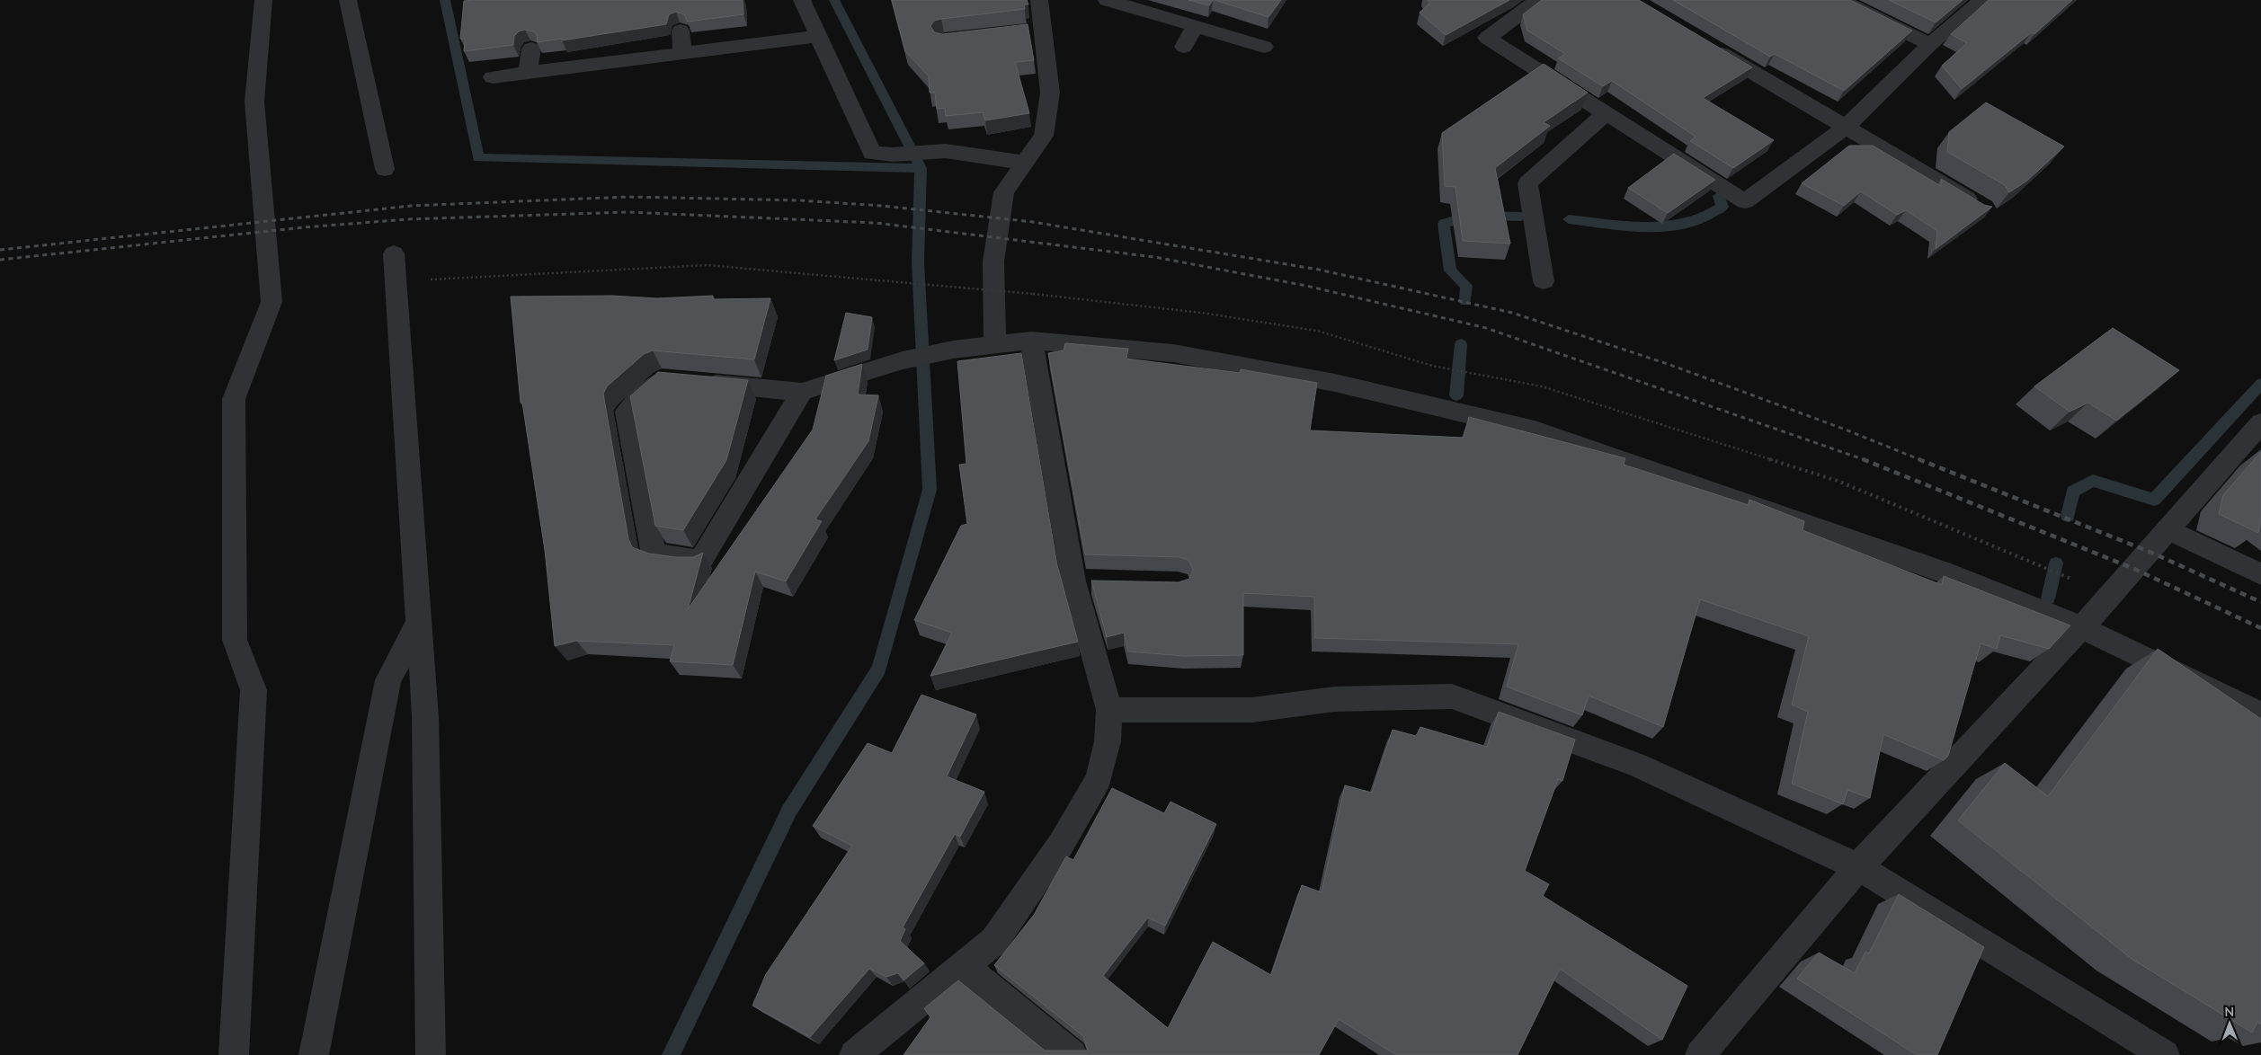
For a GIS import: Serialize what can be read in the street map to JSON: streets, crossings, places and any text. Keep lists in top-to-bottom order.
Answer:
{
  "north": "top"
}
